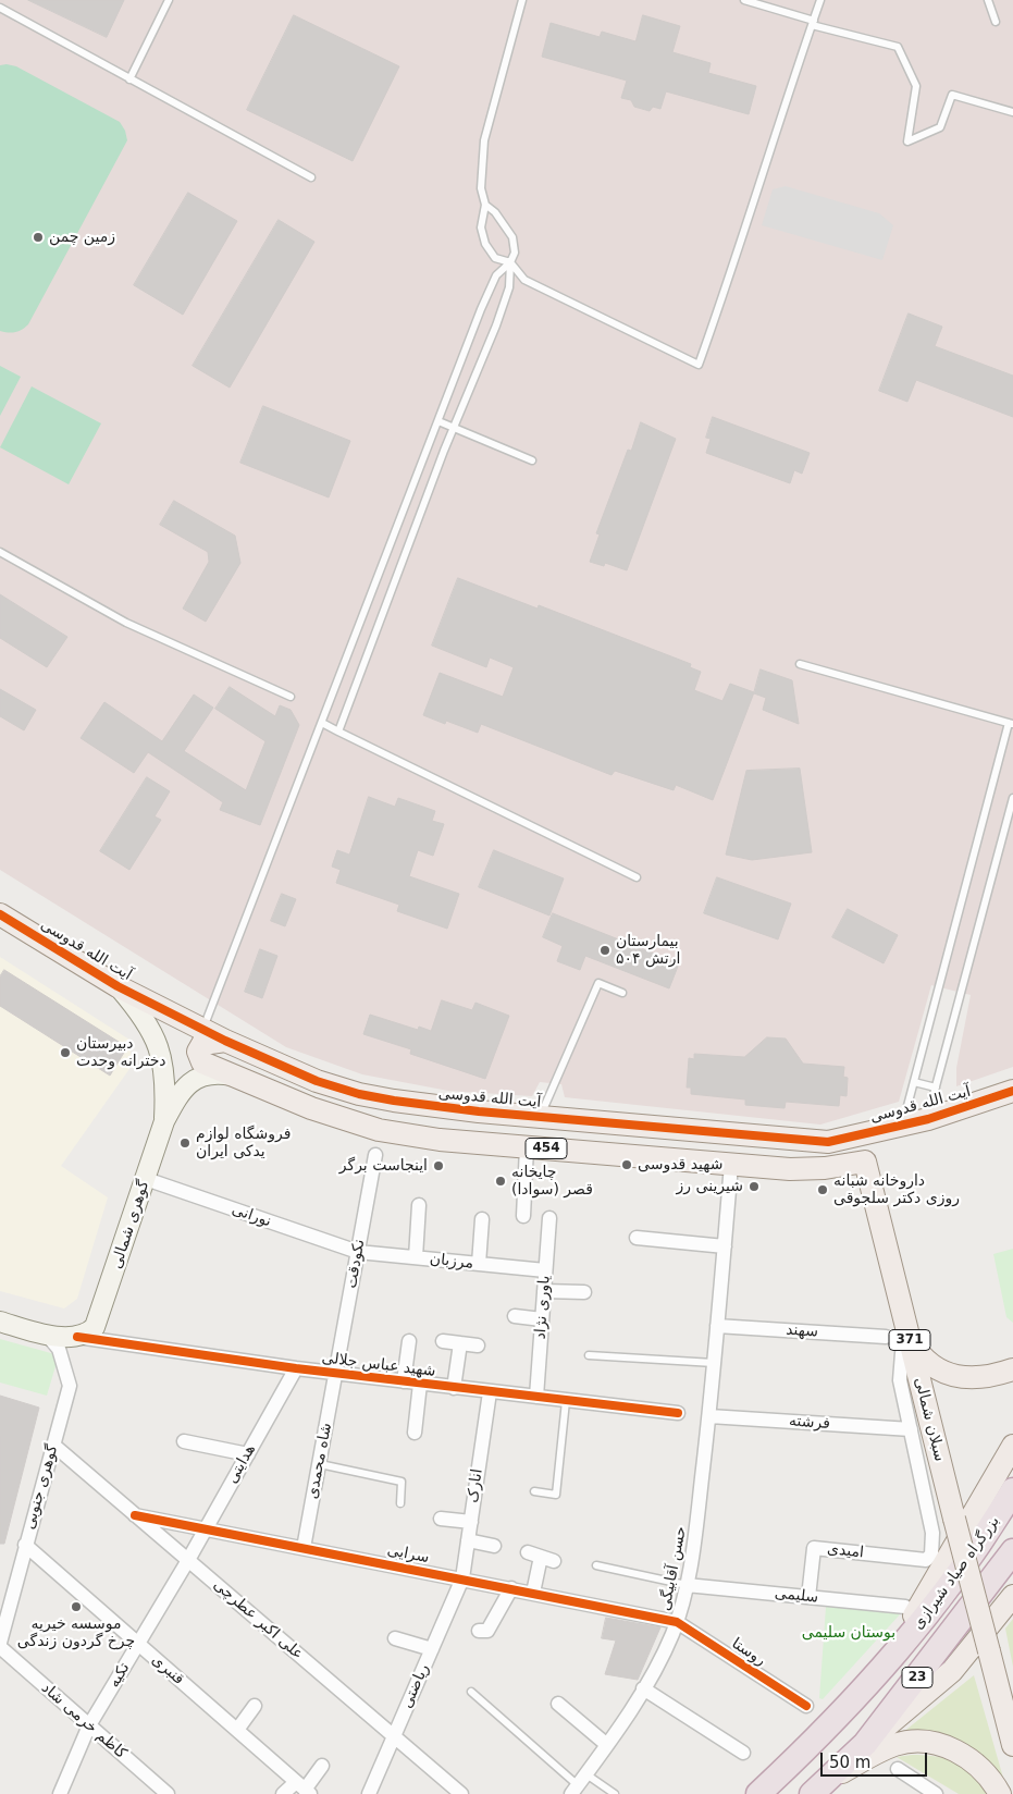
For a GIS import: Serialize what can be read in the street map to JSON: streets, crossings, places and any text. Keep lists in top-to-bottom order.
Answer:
{
  "streets": {
    "highway": ["بزرگراه صیاد شیرازی", "23"],
    "main road": [
      "آیت الله قدوسی",
      "454",
      "گوهری شمالی",
      "371",
      "سبلان شمالی"
    ],
    "street": [
      "نورانی",
      "مرزبان",
      "نکودقت",
      "یاوری نژاد",
      "سهند",
      "شهید عباس جلالی",
      "فرشته",
      "شاه محمدی",
      "هدایتی",
      "انارک",
      "گوهری جنوبی",
      "امیدی",
      "سرایی",
      "حسن آقابیگی",
      "سلیمی",
      "علی اکبر عطرچی",
      "روستا",
      "قنبری",
      "تکیه",
      "ریاضتی",
      "کاظم خرمی شاد"
    ]
  },
  "crossings": [
    ["آیت الله قدوسی", "454"],
    ["آیت الله قدوسی", "گوهری شمالی"],
    ["454", "گوهری شمالی"],
    ["454", "سبلان شمالی"],
    ["454", "حسن آقابیگی"],
    ["نورانی", "گوهری شمالی"],
    ["نورانی", "مرزبان"],
    ["نورانی", "نکودقت"],
    ["گوهری شمالی", "شهید عباس جلالی"],
    ["مرزبان", "نکودقت"],
    ["مرزبان", "یاوری نژاد"],
    ["نکودقت", "شهید عباس جلالی"],
    ["نکودقت", "شاه محمدی"],
    ["یاوری نژاد", "شهید عباس جلالی"],
    ["سهند", "حسن آقابیگی"],
    ["شهید عباس جلالی", "شاه محمدی"],
    ["شهید عباس جلالی", "هدایتی"],
    ["شهید عباس جلالی", "انارک"],
    ["فرشته", "امیدی"],
    ["فرشته", "حسن آقابیگی"],
    ["شاه محمدی", "سرایی"],
    ["هدایتی", "سرایی"],
    ["هدایتی", "علی اکبر عطرچی"],
    ["هدایتی", "تکیه"],
    ["انارک", "سرایی"],
    ["انارک", "ریاضتی"],
    ["گوهری جنوبی", "علی اکبر عطرچی"],
    ["گوهری جنوبی", "قنبری"],
    ["امیدی", "سلیمی"],
    ["سرایی", "حسن آقابیگی"],
    ["سرایی", "علی اکبر عطرچی"],
    ["سرایی", "روستا"],
    ["سرایی", "ریاضتی"],
    ["حسن آقابیگی", "سلیمی"],
    ["حسن آقابیگی", "روستا"],
    ["علی اکبر عطرچی", "تکیه"],
    ["علی اکبر عطرچی", "ریاضتی"],
    ["قنبری", "تکیه"],
    ["تکیه", "کاظم خرمی شاد"]
  ],
  "parks": ["بوستان سلیمی"],
  "places": [
    "زمین چمن",
    "بیمارستان ۵۰۴ ارتش",
    "دبیرستان دخترانه وحدت",
    "فروشگاه لوازم یدکی ایران",
    "شهید قدوسی",
    "اینجاست برگر",
    "چایخانه قصر (سوادا)",
    "شیرینی رز",
    "داروخانه شبانه روزی دکتر سلجوقی",
    "موسسه خیریه چرخ گردون زندگی"
  ],
  "scale_bar": "50 m"
}
